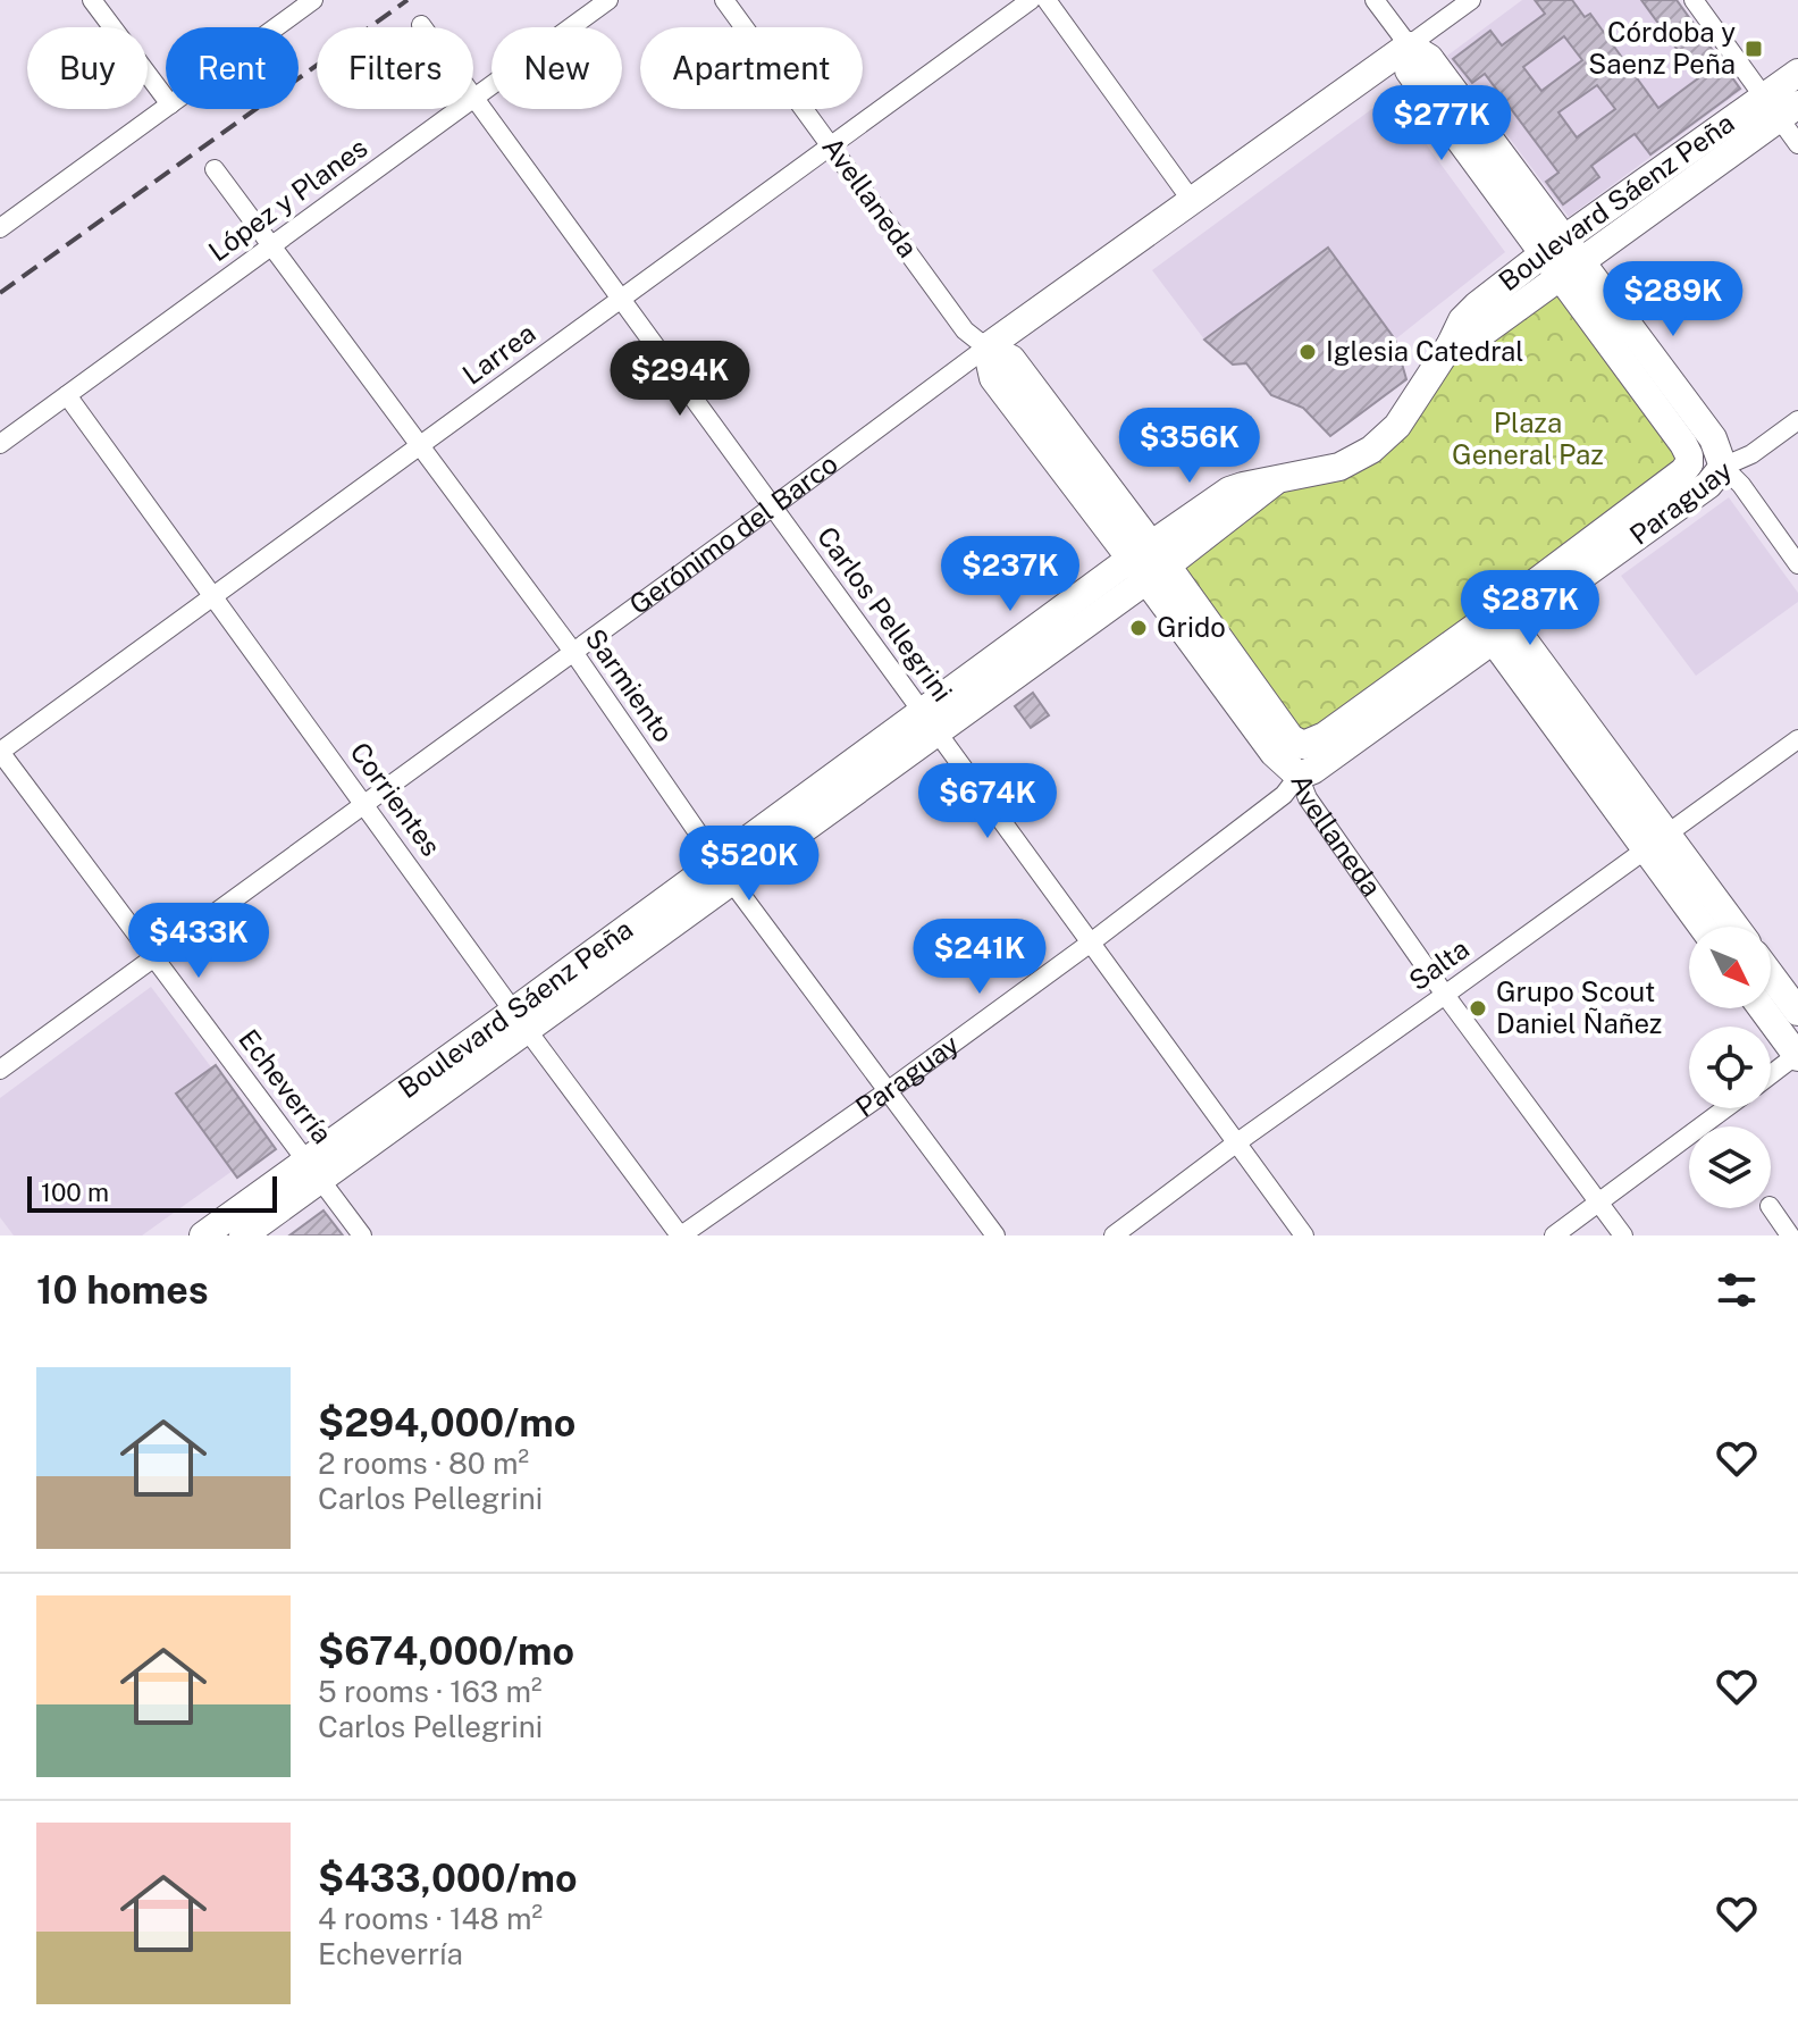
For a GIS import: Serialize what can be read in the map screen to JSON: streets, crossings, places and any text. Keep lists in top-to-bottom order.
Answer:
{
  "streets": {
    "main road": [
      "Avellaneda",
      "Boulevard Sáenz Peña",
      "Paraguay",
      "Gerónimo del Barco"
    ],
    "street": [
      "López y Planes",
      "Larrea",
      "Carlos Pellegrini",
      "Sarmiento",
      "Corrientes",
      "Salta",
      "Echeverría"
    ]
  },
  "crossings": [
    ["Avellaneda", "Boulevard Sáenz Peña"],
    ["Avellaneda", "Larrea"],
    ["Avellaneda", "Paraguay"],
    ["Avellaneda", "Gerónimo del Barco"],
    ["Avellaneda", "Salta"],
    ["López y Planes", "Carlos Pellegrini"],
    ["López y Planes", "Sarmiento"],
    ["López y Planes", "Corrientes"],
    ["Boulevard Sáenz Peña", "Carlos Pellegrini"],
    ["Boulevard Sáenz Peña", "Sarmiento"],
    ["Boulevard Sáenz Peña", "Corrientes"],
    ["Boulevard Sáenz Peña", "Echeverría"],
    ["Larrea", "Carlos Pellegrini"],
    ["Larrea", "Sarmiento"],
    ["Larrea", "Corrientes"],
    ["Larrea", "Echeverría"],
    ["Paraguay", "Carlos Pellegrini"],
    ["Paraguay", "Sarmiento"],
    ["Paraguay", "Corrientes"],
    ["Gerónimo del Barco", "Carlos Pellegrini"],
    ["Gerónimo del Barco", "Sarmiento"],
    ["Gerónimo del Barco", "Corrientes"],
    ["Gerónimo del Barco", "Echeverría"],
    ["Carlos Pellegrini", "Salta"]
  ],
  "parks": ["Plaza General Paz"],
  "places": {
    "transit": ["Córdoba y Saenz Peña"],
    "other": ["Iglesia Catedral", "Grido", "Grupo Scout Daniel Ñañez"]
  },
  "scale_bar": "100 m",
  "north": "bottom right",
  "page": {
    "chip": [
      "Buy",
      "Rent",
      "Filters",
      "New",
      "Apartment"
    ],
    "price": [
      "$277K",
      "$289K",
      "$294K",
      "$356K",
      "$237K",
      "$287K",
      "$674K",
      "$520K",
      "$433K",
      "$241K"
    ],
    "scale": "100 m",
    "heading": "10 homes",
    "list": [
      {
        "name": "$294,000/mo",
        "note": "2 rooms · 80 m² · Carlos Pellegrini"
      },
      {
        "name": "$674,000/mo",
        "note": "5 rooms · 163 m² · Carlos Pellegrini"
      },
      {
        "name": "$433,000/mo",
        "note": "4 rooms · 148 m² · Echeverría"
      }
    ]
  }
}
